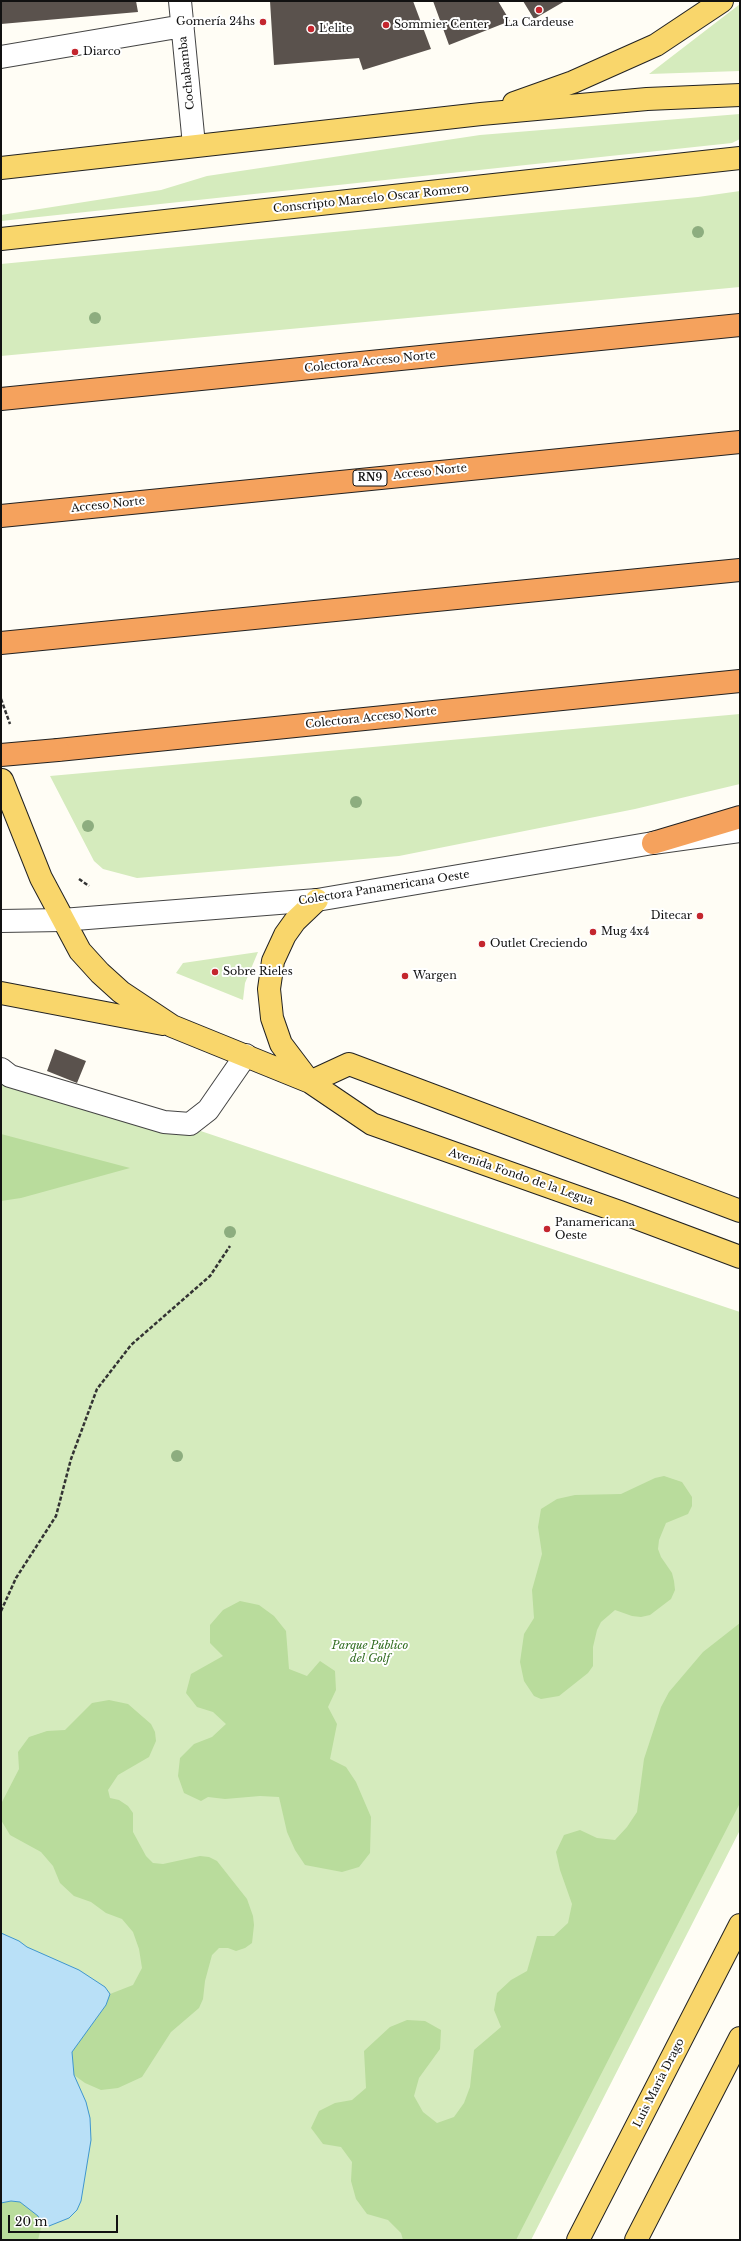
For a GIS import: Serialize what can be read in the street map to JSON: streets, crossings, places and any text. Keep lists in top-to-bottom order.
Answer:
{
  "streets": {
    "highway": ["Colectora Acceso Norte", "Acceso Norte", "RN9"],
    "main road": ["Conscripto Marcelo Oscar Romero", "Avenida Fondo de la Legua", "Luis María Drago"],
    "street": ["Cochabamba", "Colectora Panamericana Oeste"]
  },
  "crossings": [
    ["Colectora Panamericana Oeste", "Avenida Fondo de la Legua"]
  ],
  "parks": ["Parque Público del Golf"],
  "places": [
    "La Cardeuse",
    "Gomería 24hs",
    "Sommier Center",
    "L'elite",
    "Diarco",
    "Ditecar",
    "Mug 4x4",
    "Outlet Creciendo",
    "Sobre Rieles",
    "Wargen",
    "Panamericana Oeste"
  ],
  "scale_bar": "20 m"
}
